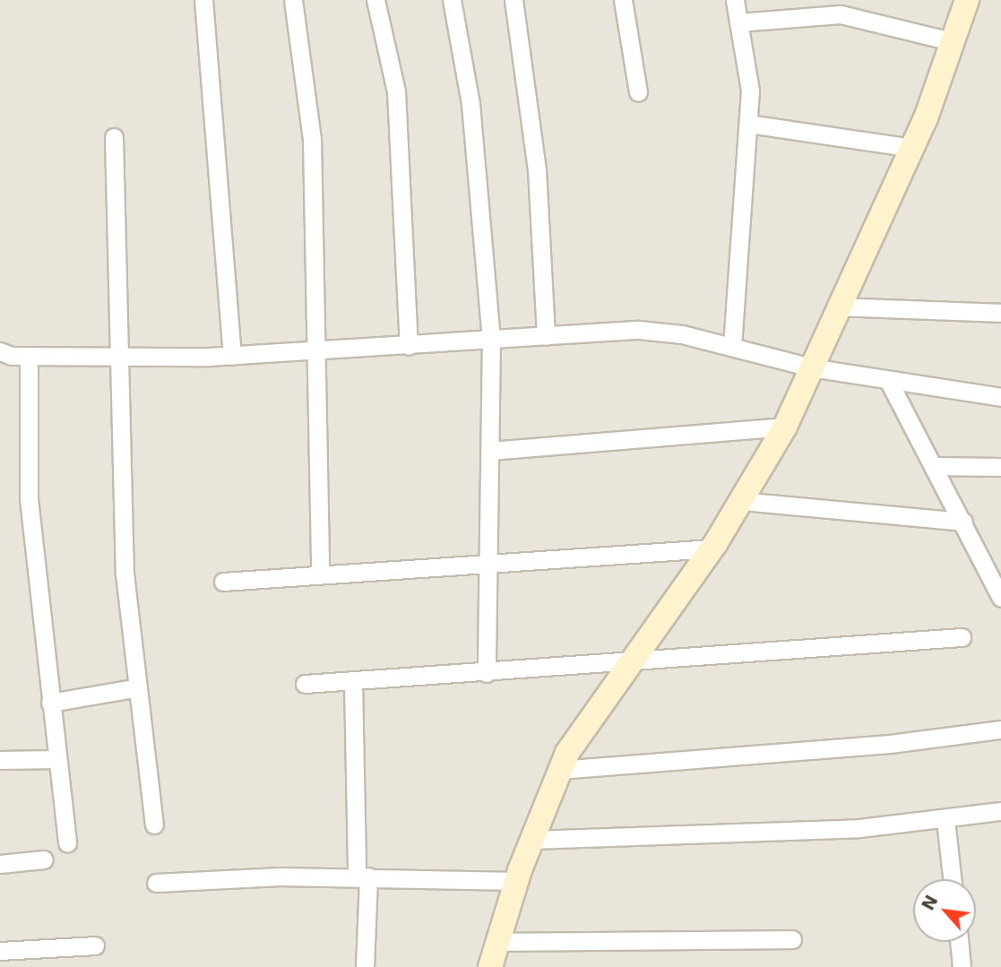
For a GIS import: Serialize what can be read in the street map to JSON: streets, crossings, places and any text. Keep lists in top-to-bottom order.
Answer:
{
  "north": "top left"
}
